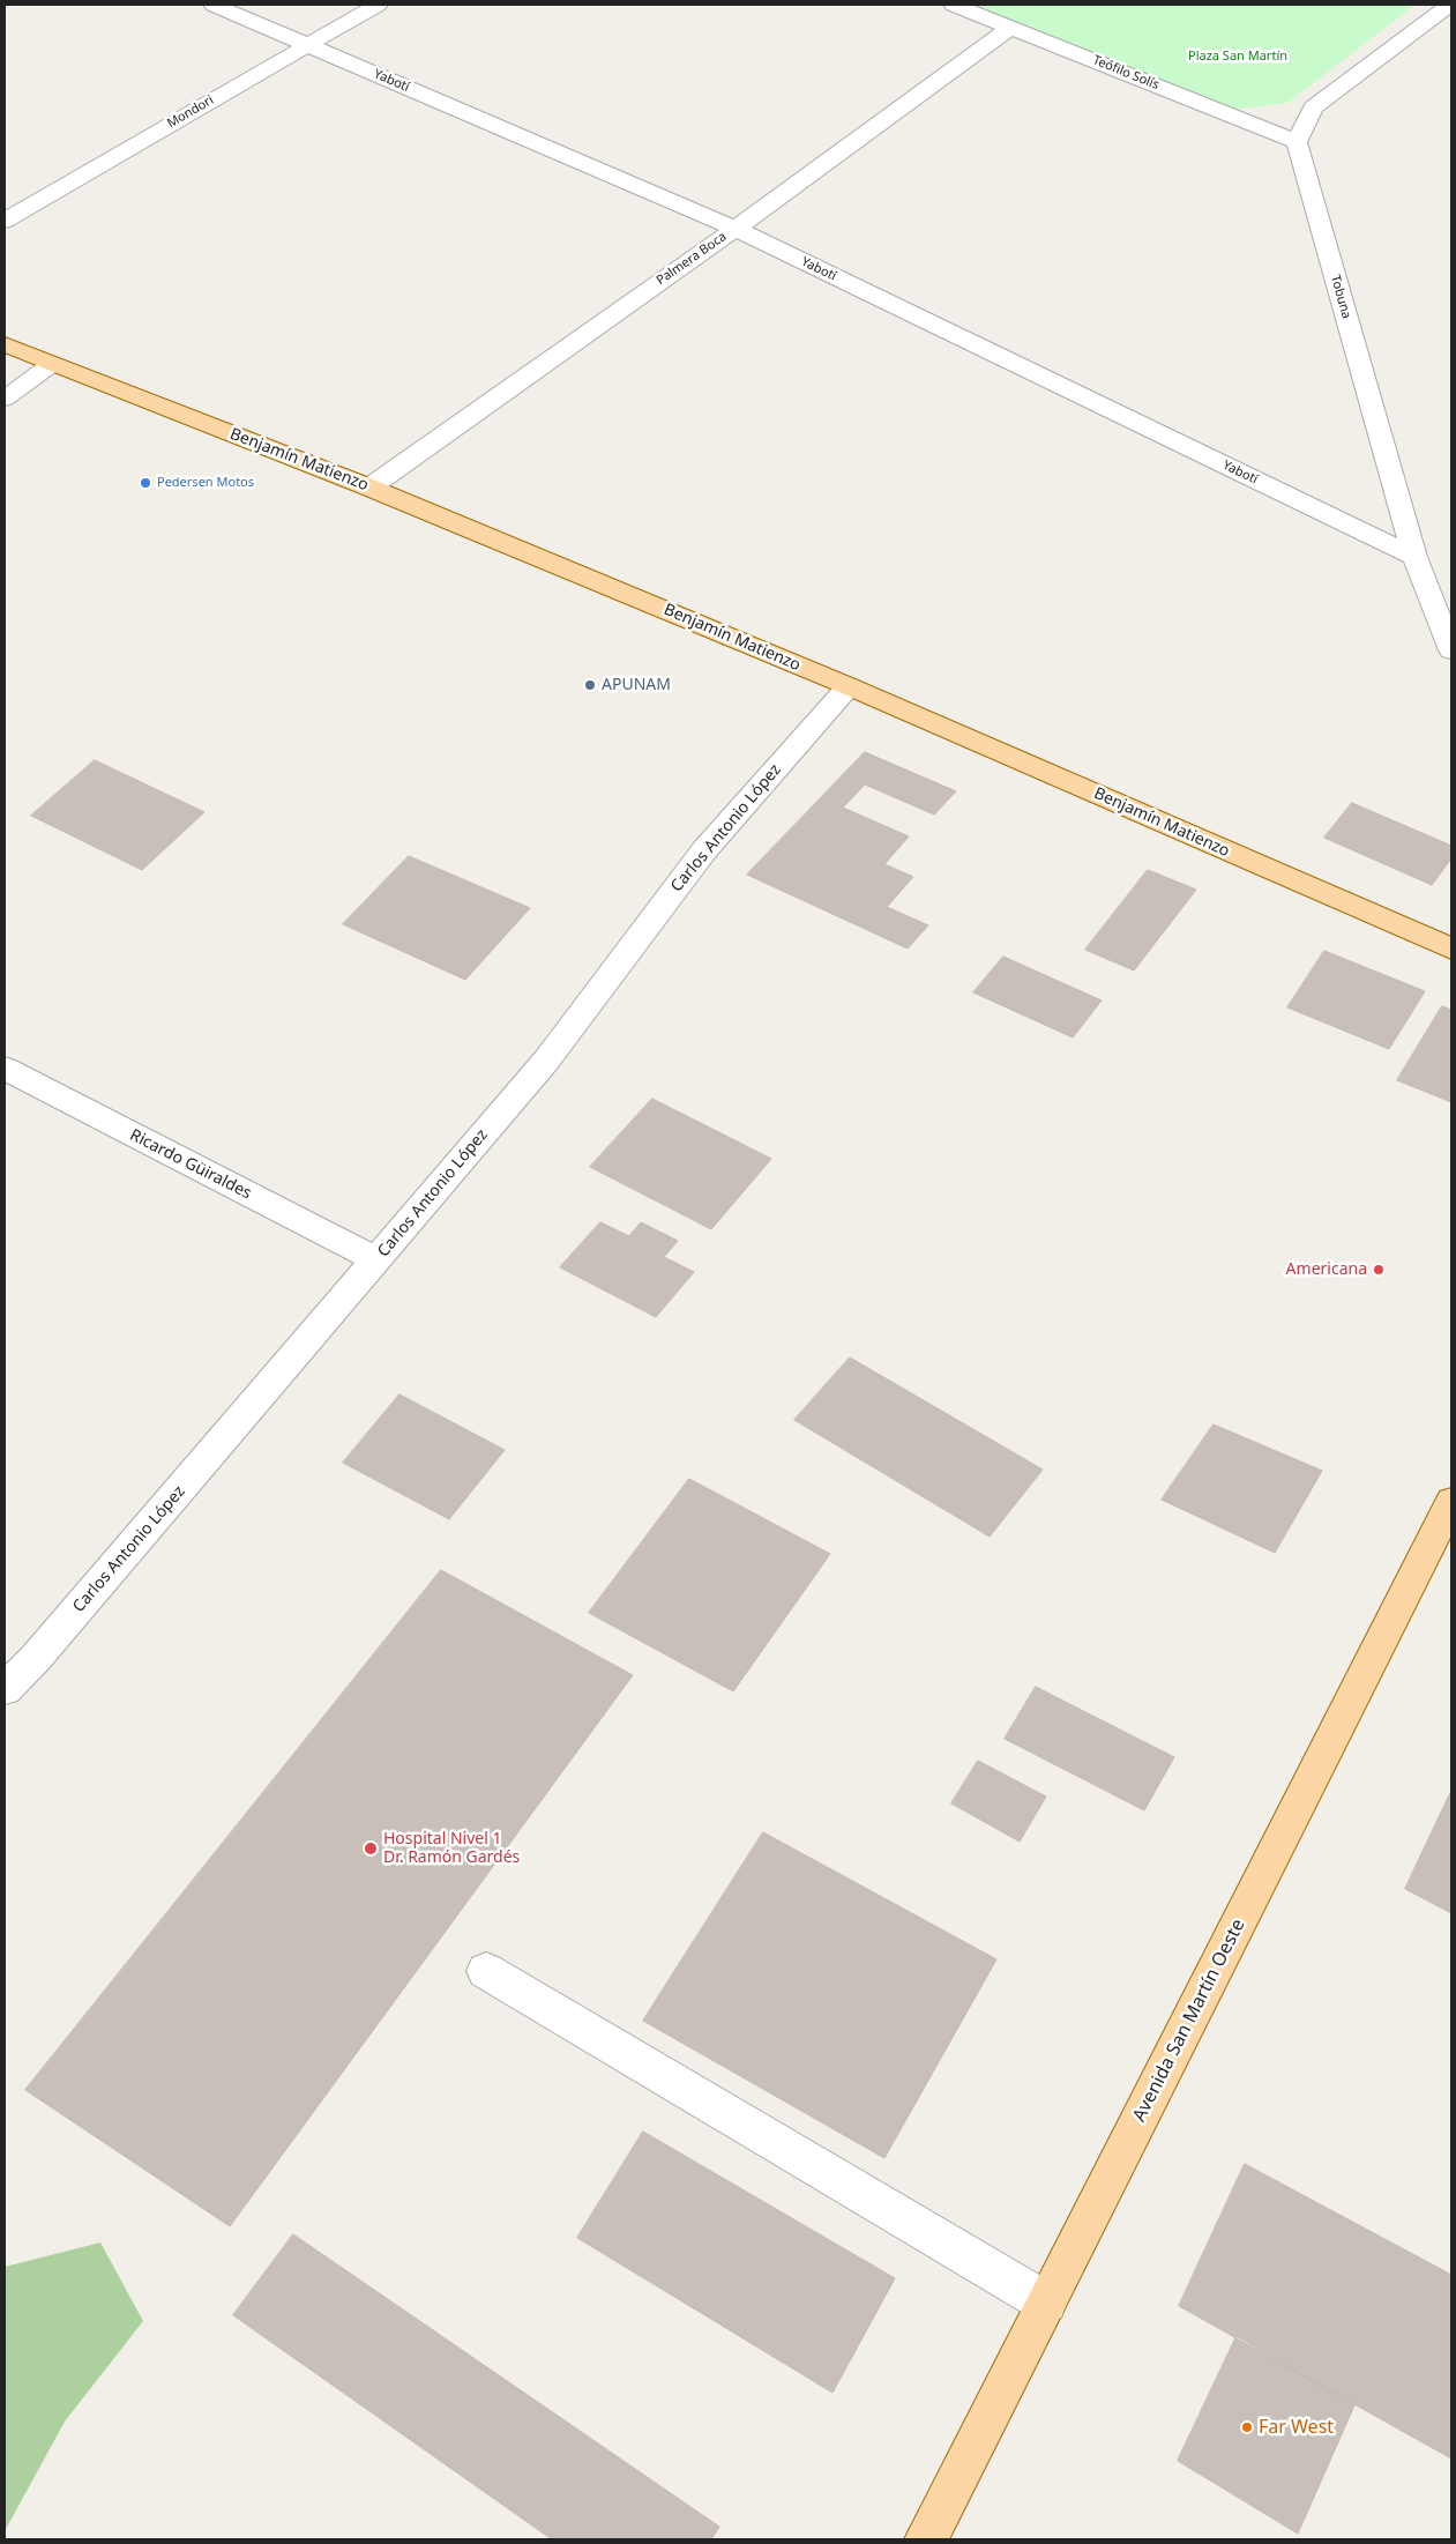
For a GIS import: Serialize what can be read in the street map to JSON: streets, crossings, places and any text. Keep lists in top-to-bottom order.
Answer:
{
  "streets": {
    "main road": ["Benjamín Matienzo", "Avenida San Martín Oeste"],
    "street": [
      "Teófilo Solís",
      "Yabotí",
      "Mondori",
      "Palmera Boca",
      "Tobuna",
      "Carlos Antonio López",
      "Ricardo Güiraldes"
    ]
  },
  "crossings": [
    ["Teófilo Solís", "Palmera Boca"],
    ["Teófilo Solís", "Tobuna"],
    ["Yabotí", "Mondori"],
    ["Yabotí", "Palmera Boca"],
    ["Yabotí", "Tobuna"],
    ["Palmera Boca", "Benjamín Matienzo"],
    ["Benjamín Matienzo", "Carlos Antonio López"],
    ["Carlos Antonio López", "Ricardo Güiraldes"]
  ],
  "parks": ["Plaza San Martín"],
  "places": [
    "Pedersen Motos",
    "APUNAM",
    "Americana",
    "Hospital Nivel 1 Dr. Ramón Gardés",
    "Far West"
  ]
}
